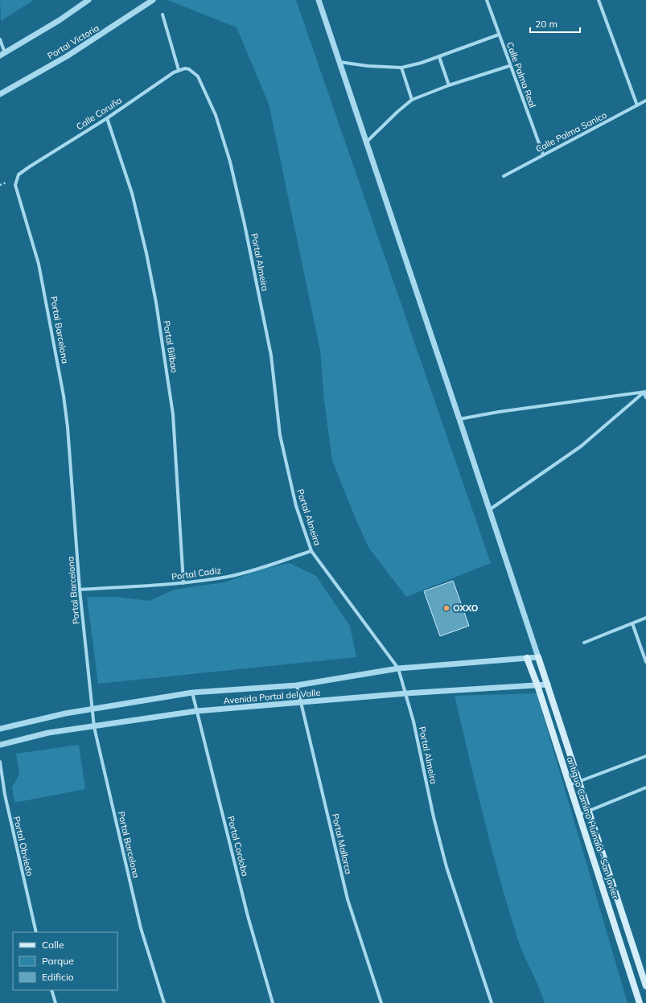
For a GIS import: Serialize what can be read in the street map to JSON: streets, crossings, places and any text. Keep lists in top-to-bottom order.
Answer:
{
  "streets": {
    "main road": ["antiguo Camino Huinalá - San Javier"],
    "street": [
      "Portal Victoria",
      "Calle Palma Real",
      "Calle Coruña",
      "Calle Palma Sanico",
      "Portal Almeira",
      "Portal Barcelona",
      "Portal Bilbao",
      "Portal Cadiz",
      "Avenida Portal del Valle",
      "Portal Mallorca",
      "Portal Obviedo",
      "Portal Cordoba"
    ]
  },
  "crossings": [
    ["Calle Palma Real", "Calle Palma Sanico"],
    ["Calle Coruña", "Portal Almeira"],
    ["Calle Coruña", "Portal Barcelona"],
    ["Calle Coruña", "Portal Bilbao"],
    ["Portal Almeira", "Portal Cadiz"],
    ["Portal Almeira", "Avenida Portal del Valle"],
    ["Portal Barcelona", "Portal Cadiz"],
    ["Portal Barcelona", "Avenida Portal del Valle"],
    ["Portal Bilbao", "Portal Cadiz"],
    ["Avenida Portal del Valle", "antiguo Camino Huinalá - San Javier"],
    ["Avenida Portal del Valle", "Portal Mallorca"],
    ["Avenida Portal del Valle", "Portal Cordoba"]
  ],
  "places": ["OXXO"],
  "legend": ["Calle", "Parque", "Edificio"],
  "scale_bar": "20 m"
}
